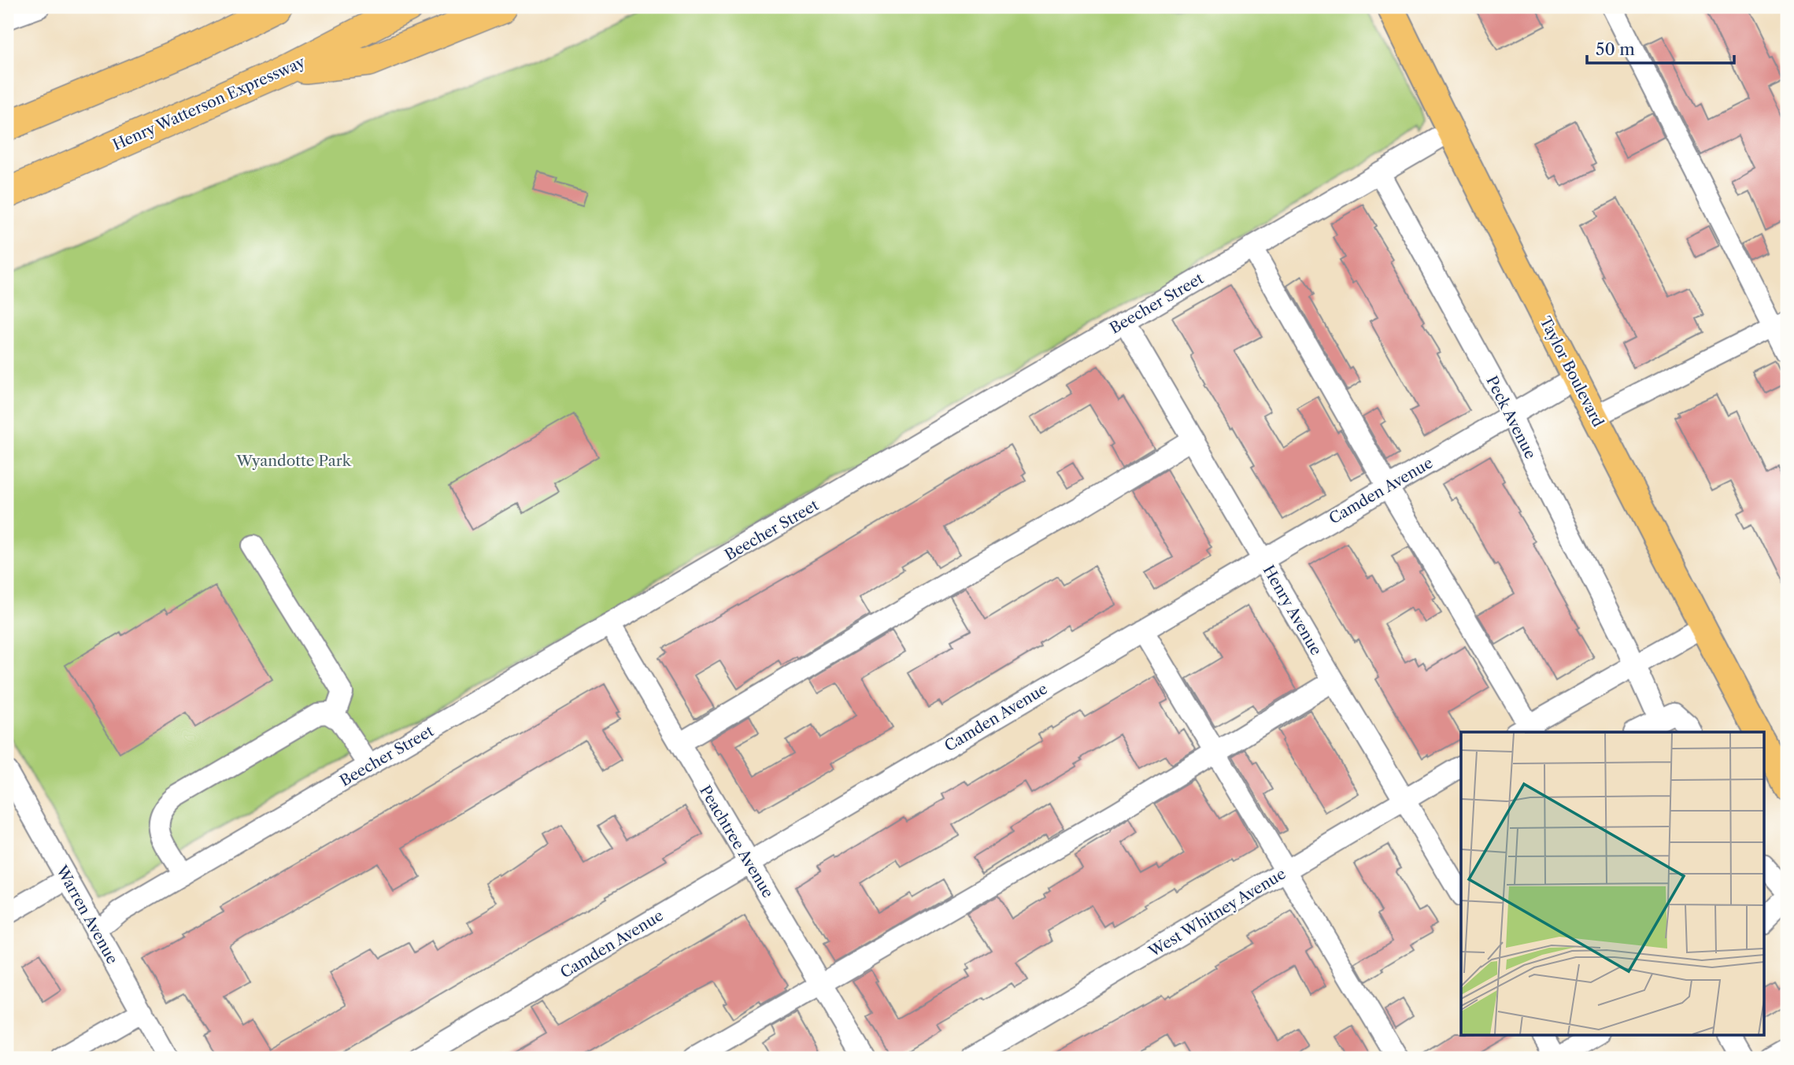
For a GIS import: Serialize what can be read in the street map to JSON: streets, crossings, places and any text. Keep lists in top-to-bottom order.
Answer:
{
  "streets": {
    "highway": ["Henry Watterson Expressway"],
    "main road": ["Taylor Boulevard"],
    "street": [
      "Beecher Street",
      "Peck Avenue",
      "Camden Avenue",
      "Henry Avenue",
      "Peachtree Avenue",
      "West Whitney Avenue",
      "Warren Avenue"
    ]
  },
  "crossings": [
    ["Beecher Street", "Taylor Boulevard"],
    ["Beecher Street", "Peck Avenue"],
    ["Beecher Street", "Henry Avenue"],
    ["Beecher Street", "Peachtree Avenue"],
    ["Beecher Street", "Warren Avenue"],
    ["Taylor Boulevard", "Camden Avenue"],
    ["Peck Avenue", "Camden Avenue"],
    ["Camden Avenue", "Henry Avenue"],
    ["Camden Avenue", "Peachtree Avenue"],
    ["Henry Avenue", "West Whitney Avenue"]
  ],
  "parks": ["Wyandotte Park"],
  "scale_bar": "50 m"
}
